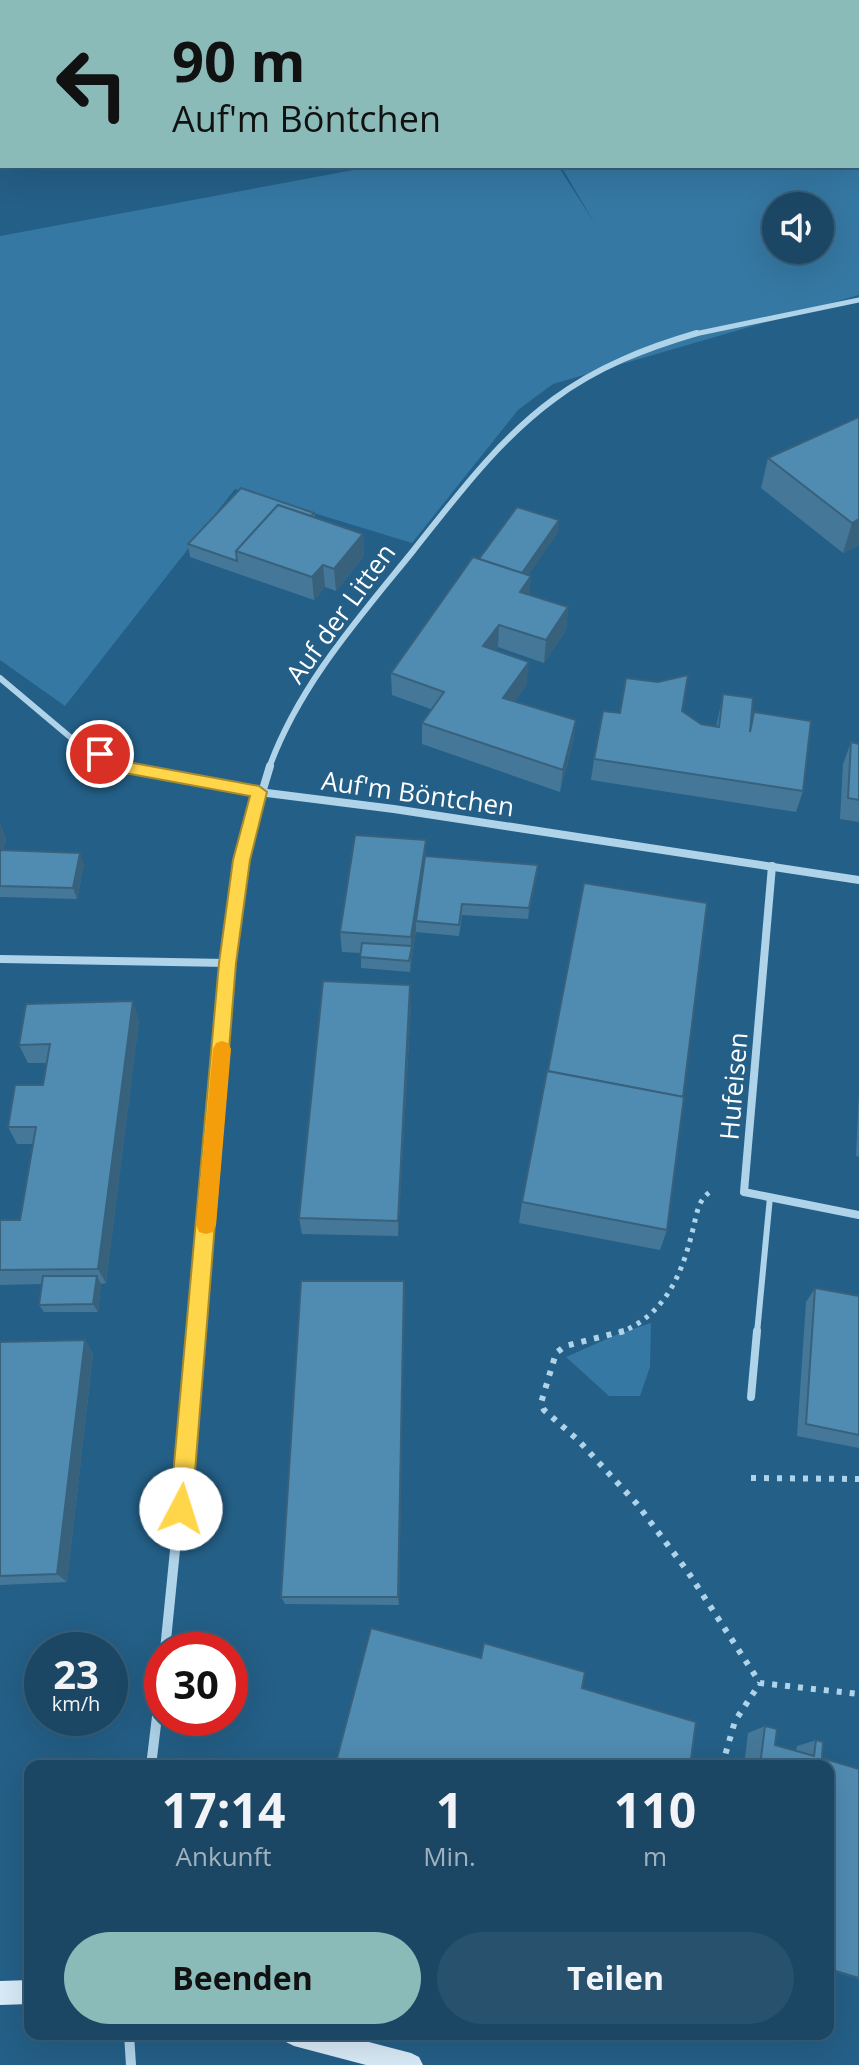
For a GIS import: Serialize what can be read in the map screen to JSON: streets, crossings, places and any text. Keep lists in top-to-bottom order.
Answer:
{
  "streets": {
    "street": ["Auf der Litten", "Auf'm Böntchen", "Hufeisen"]
  },
  "crossings": [
    ["Auf der Litten", "Auf'm Böntchen"],
    ["Auf'm Böntchen", "Hufeisen"]
  ],
  "page": {
    "turn": ["90 m", "Auf'm Böntchen"],
    "speed": "23 km/h",
    "limit": "30",
    "eta": [
      "17:14",
      "Ankunft",
      "1",
      "Min.",
      "110",
      "m"
    ],
    "buttons": ["Beenden", "Teilen"]
  }
}
